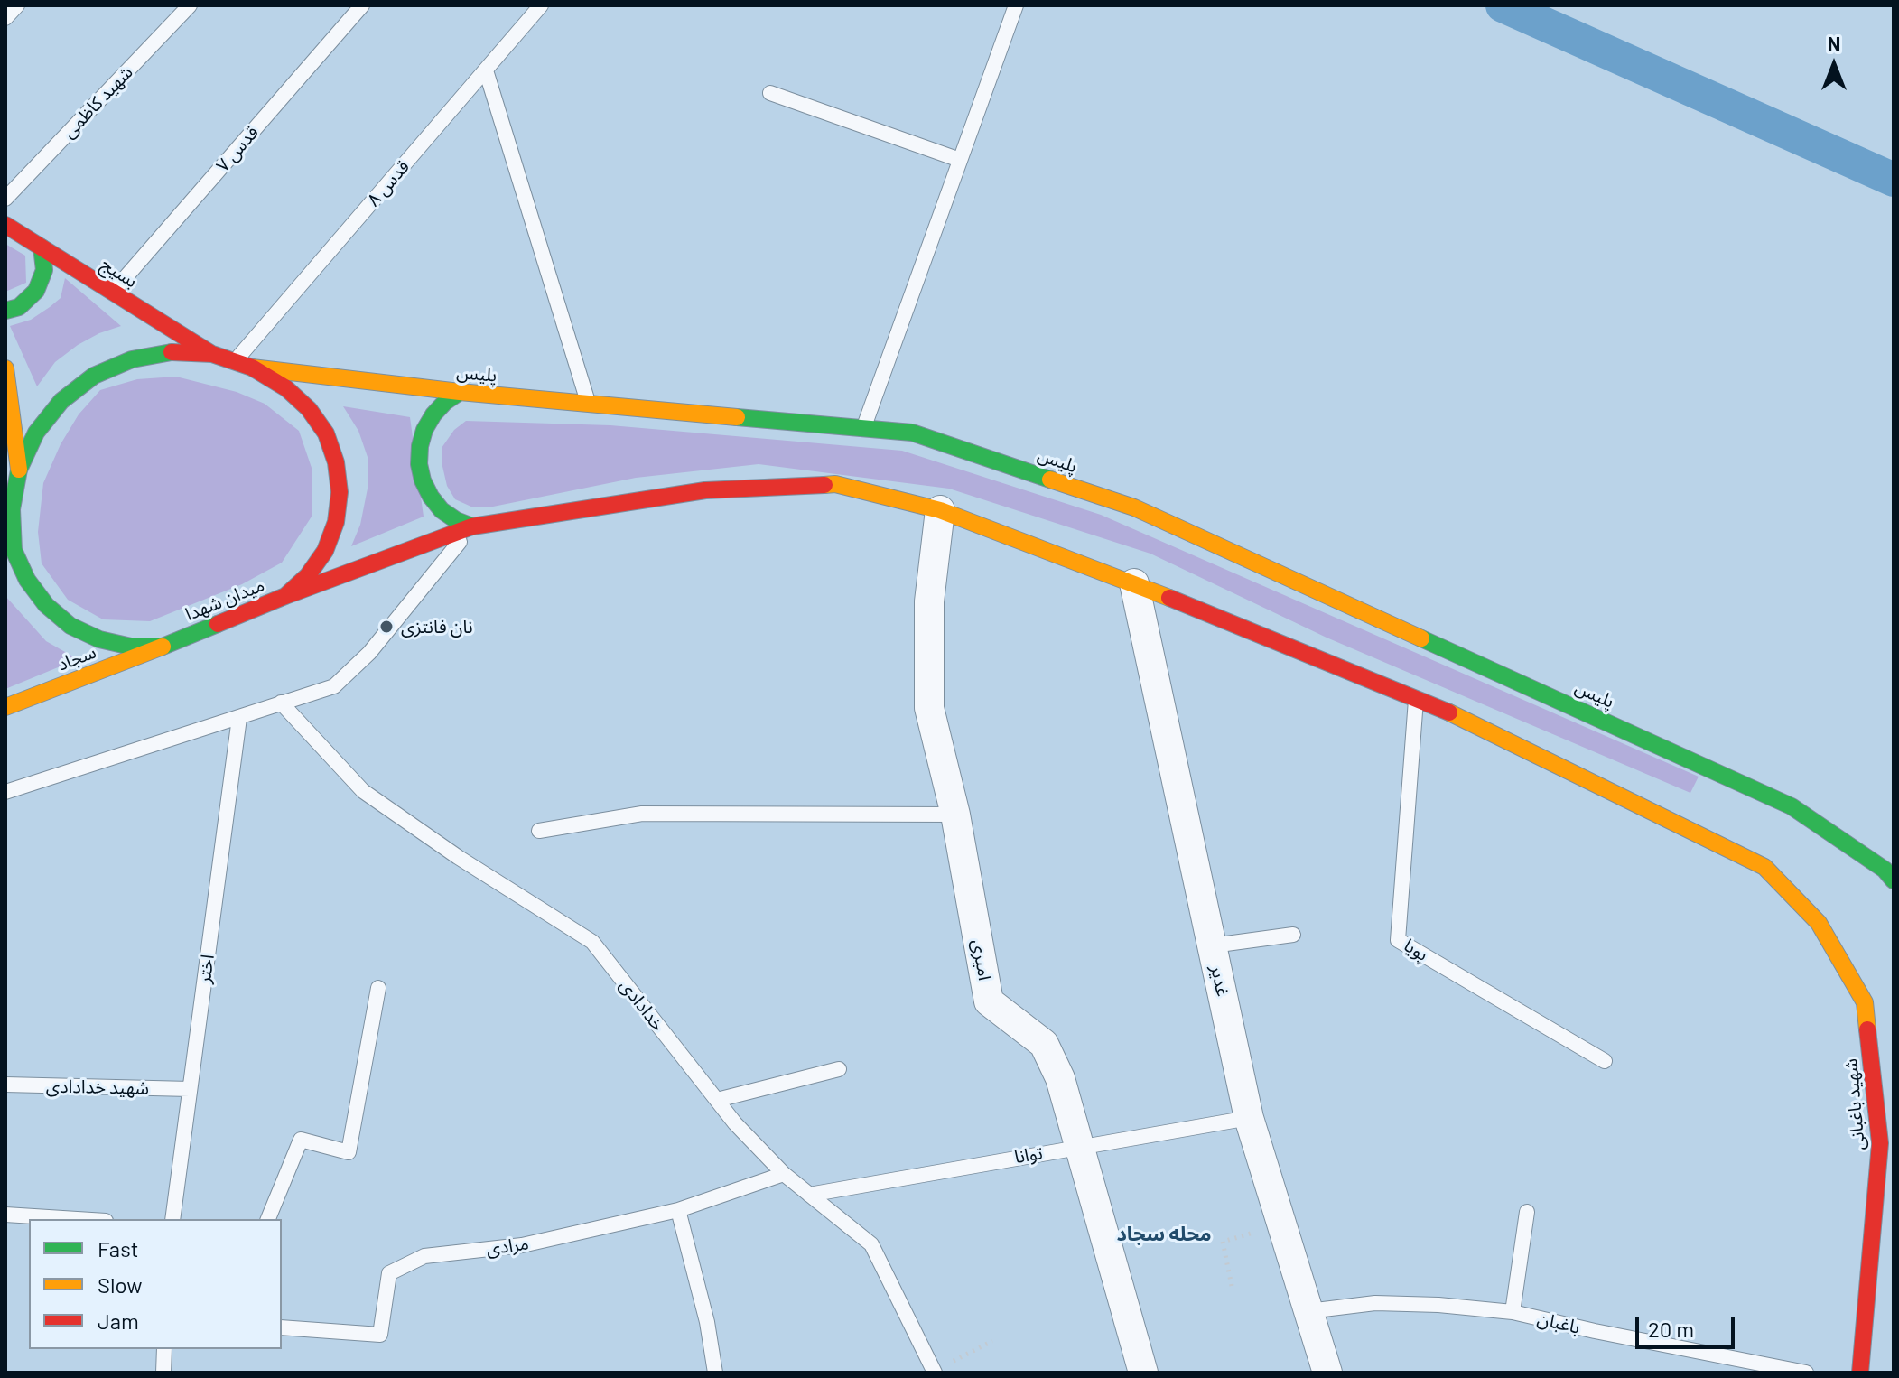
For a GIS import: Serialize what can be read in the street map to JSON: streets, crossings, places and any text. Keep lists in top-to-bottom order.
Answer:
{
  "streets": {
    "main road": [
      "بسیج",
      "پلیس",
      "میدان شهدا",
      "سجاد",
      "شهید باغبانی"
    ],
    "street": ["امیری", "غدیر"],
    "lane": [
      "شهید کاظمی",
      "قدس ۷",
      "قدس ۸",
      "پویا",
      "اختر",
      "خدادادی",
      "شهید خدادادی",
      "توانا",
      "مرادی",
      "باغبان"
    ]
  },
  "crossings": [
    ["قدس ۷", "بسیج"],
    ["قدس ۸", "میدان شهدا"],
    ["بسیج", "میدان شهدا"],
    ["پلیس", "میدان شهدا"],
    ["میدان شهدا", "سجاد"],
    ["پویا", "شهید باغبانی"],
    ["امیری", "توانا"],
    ["اختر", "شهید خدادادی"],
    ["غدیر", "توانا"],
    ["غدیر", "باغبان"],
    ["خدادادی", "توانا"],
    ["خدادادی", "مرادی"]
  ],
  "districts": ["محله سجاد"],
  "places": ["نان فانتزی"],
  "legend": ["Fast", "Slow", "Jam"],
  "scale_bar": "20 m",
  "north": "top"
}
